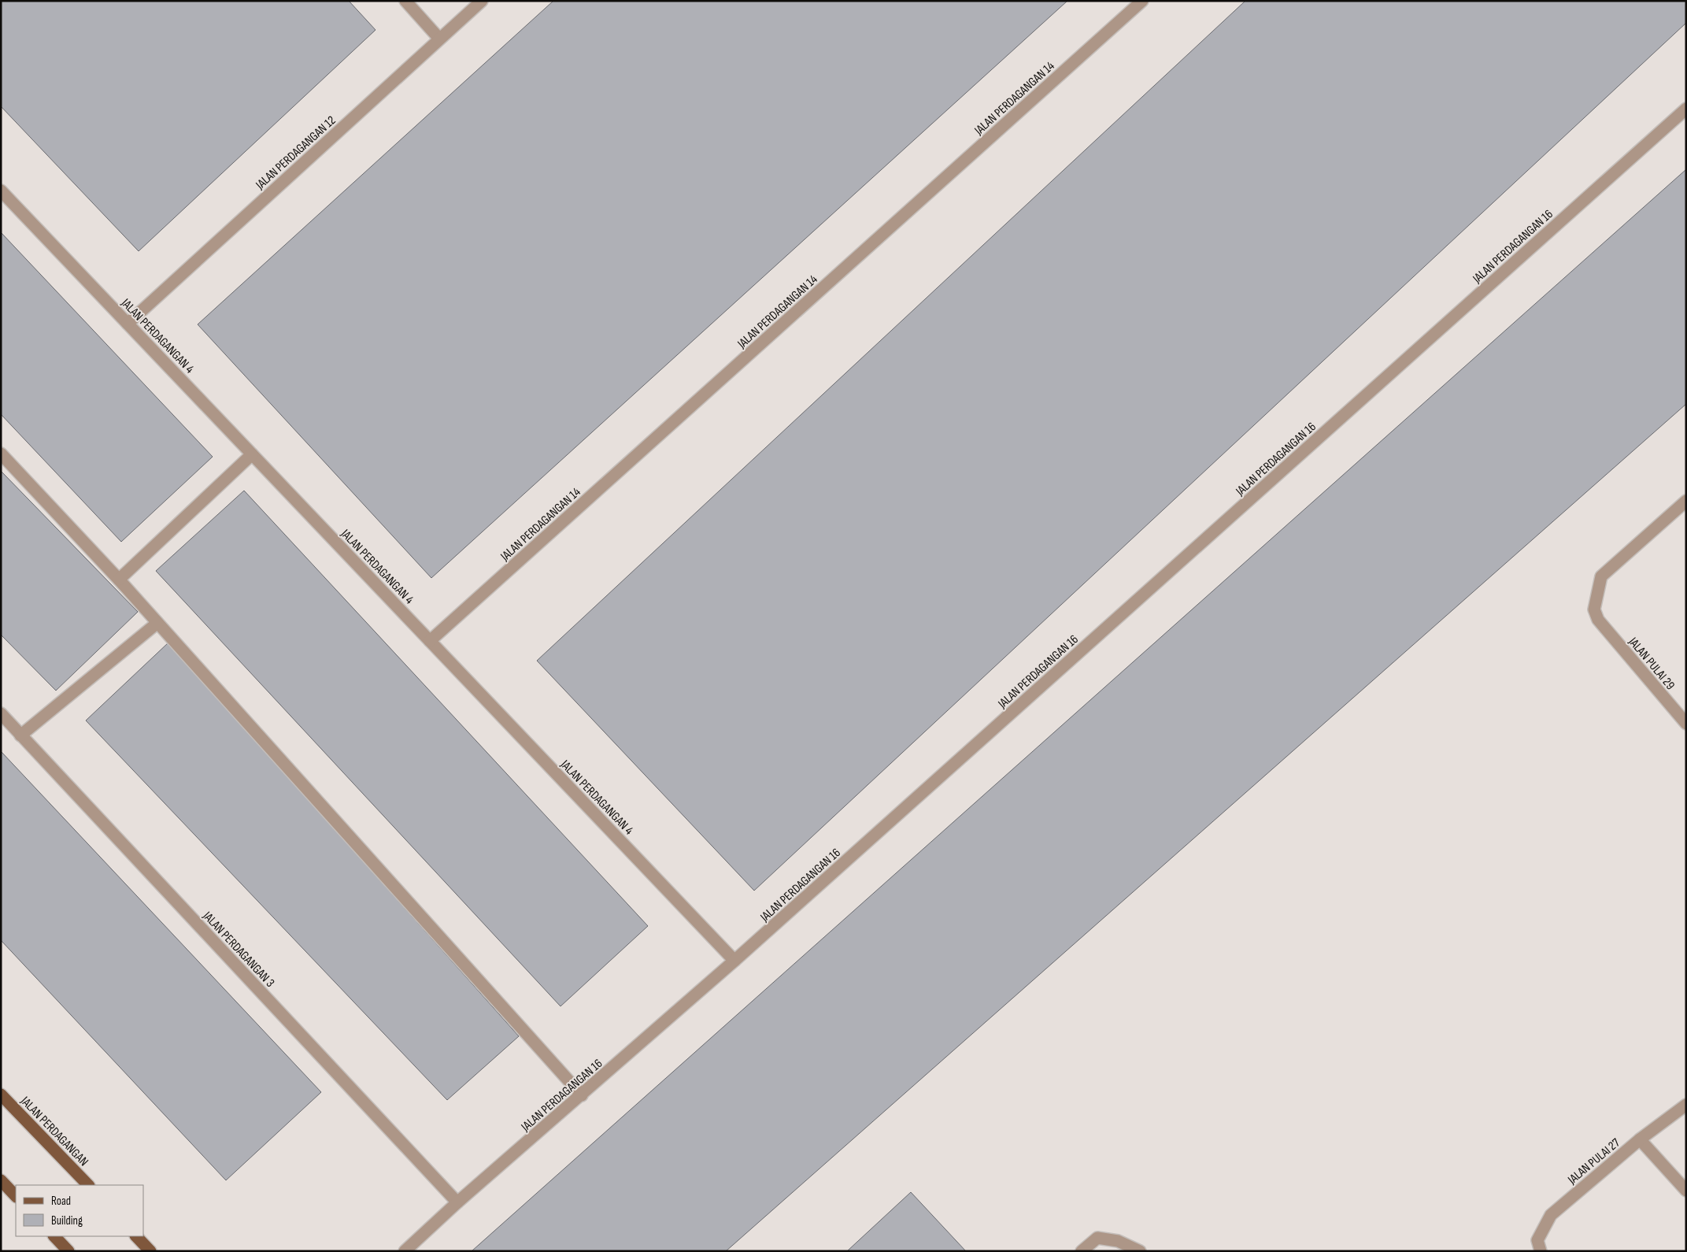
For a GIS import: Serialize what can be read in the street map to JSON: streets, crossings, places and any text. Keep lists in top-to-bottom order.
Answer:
{
  "streets": {
    "main road": ["JALAN PERDAGANGAN"],
    "street": [
      "JALAN PERDAGANGAN 14",
      "JALAN PERDAGANGAN 12",
      "JALAN PERDAGANGAN 16",
      "JALAN PERDAGANGAN 4",
      "JALAN PULAI 29",
      "JALAN PERDAGANGAN 3",
      "JALAN PULAI 27"
    ]
  },
  "crossings": [
    ["JALAN PERDAGANGAN 14", "JALAN PERDAGANGAN 4"],
    ["JALAN PERDAGANGAN 12", "JALAN PERDAGANGAN 4"],
    ["JALAN PERDAGANGAN 16", "JALAN PERDAGANGAN 4"],
    ["JALAN PERDAGANGAN 16", "JALAN PERDAGANGAN 3"]
  ],
  "legend": ["Road", "Building"]
}
